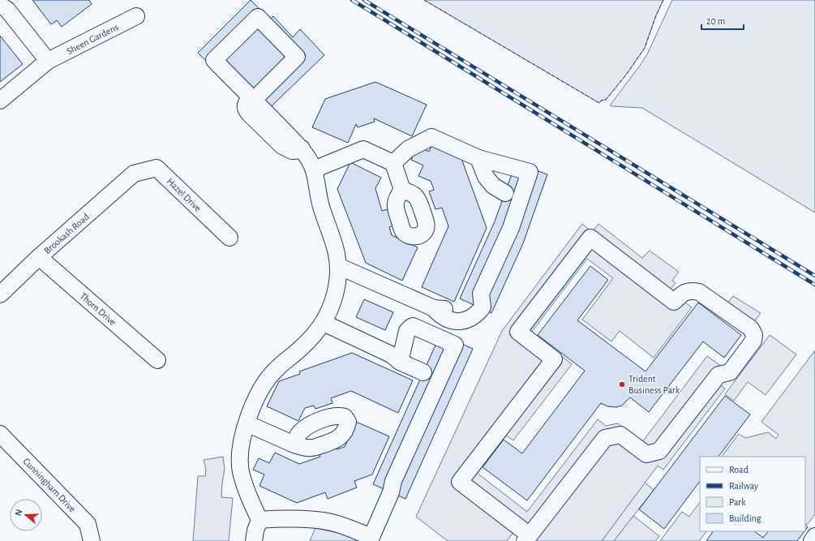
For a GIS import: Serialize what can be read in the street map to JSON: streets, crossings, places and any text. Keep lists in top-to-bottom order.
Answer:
{
  "streets": {
    "street": [
      "Sheen Gardens",
      "Hazel Drive",
      "Brookash Road",
      "Thorn Drive",
      "Cunningham Drive"
    ]
  },
  "crossings": [
    ["Hazel Drive", "Brookash Road"],
    ["Brookash Road", "Thorn Drive"]
  ],
  "places": ["Trident Business Park"],
  "legend": [
    "Road",
    "Railway",
    "Park",
    "Building"
  ],
  "scale_bar": "20 m",
  "north": "left"
}
